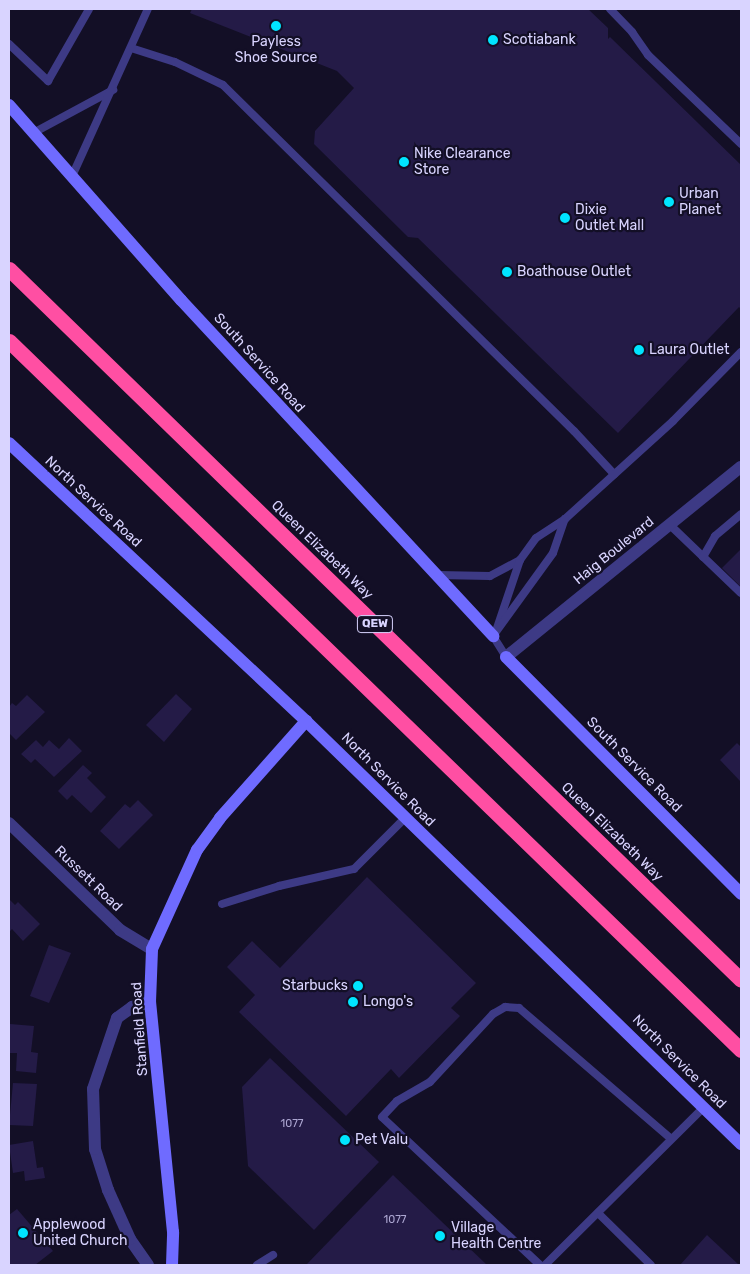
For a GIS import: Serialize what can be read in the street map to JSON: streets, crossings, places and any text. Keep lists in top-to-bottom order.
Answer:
{
  "streets": {
    "highway": ["Queen Elizabeth Way", "QEW"],
    "main road": ["South Service Road", "North Service Road", "Stanfield Road"],
    "street": ["Haig Boulevard", "Russett Road"]
  },
  "crossings": [
    ["South Service Road", "Haig Boulevard"],
    ["North Service Road", "Stanfield Road"],
    ["Russett Road", "Stanfield Road"]
  ],
  "places": [
    "Payless Shoe Source",
    "Scotiabank",
    "Nike Clearance Store",
    "Urban Planet",
    "Dixie Outlet Mall",
    "Boathouse Outlet",
    "Laura Outlet",
    "Starbucks",
    "Longo's",
    "Pet Valu",
    "Applewood United Church",
    "Village Health Centre"
  ],
  "house_numbers": ["1077", "1077"]
}
